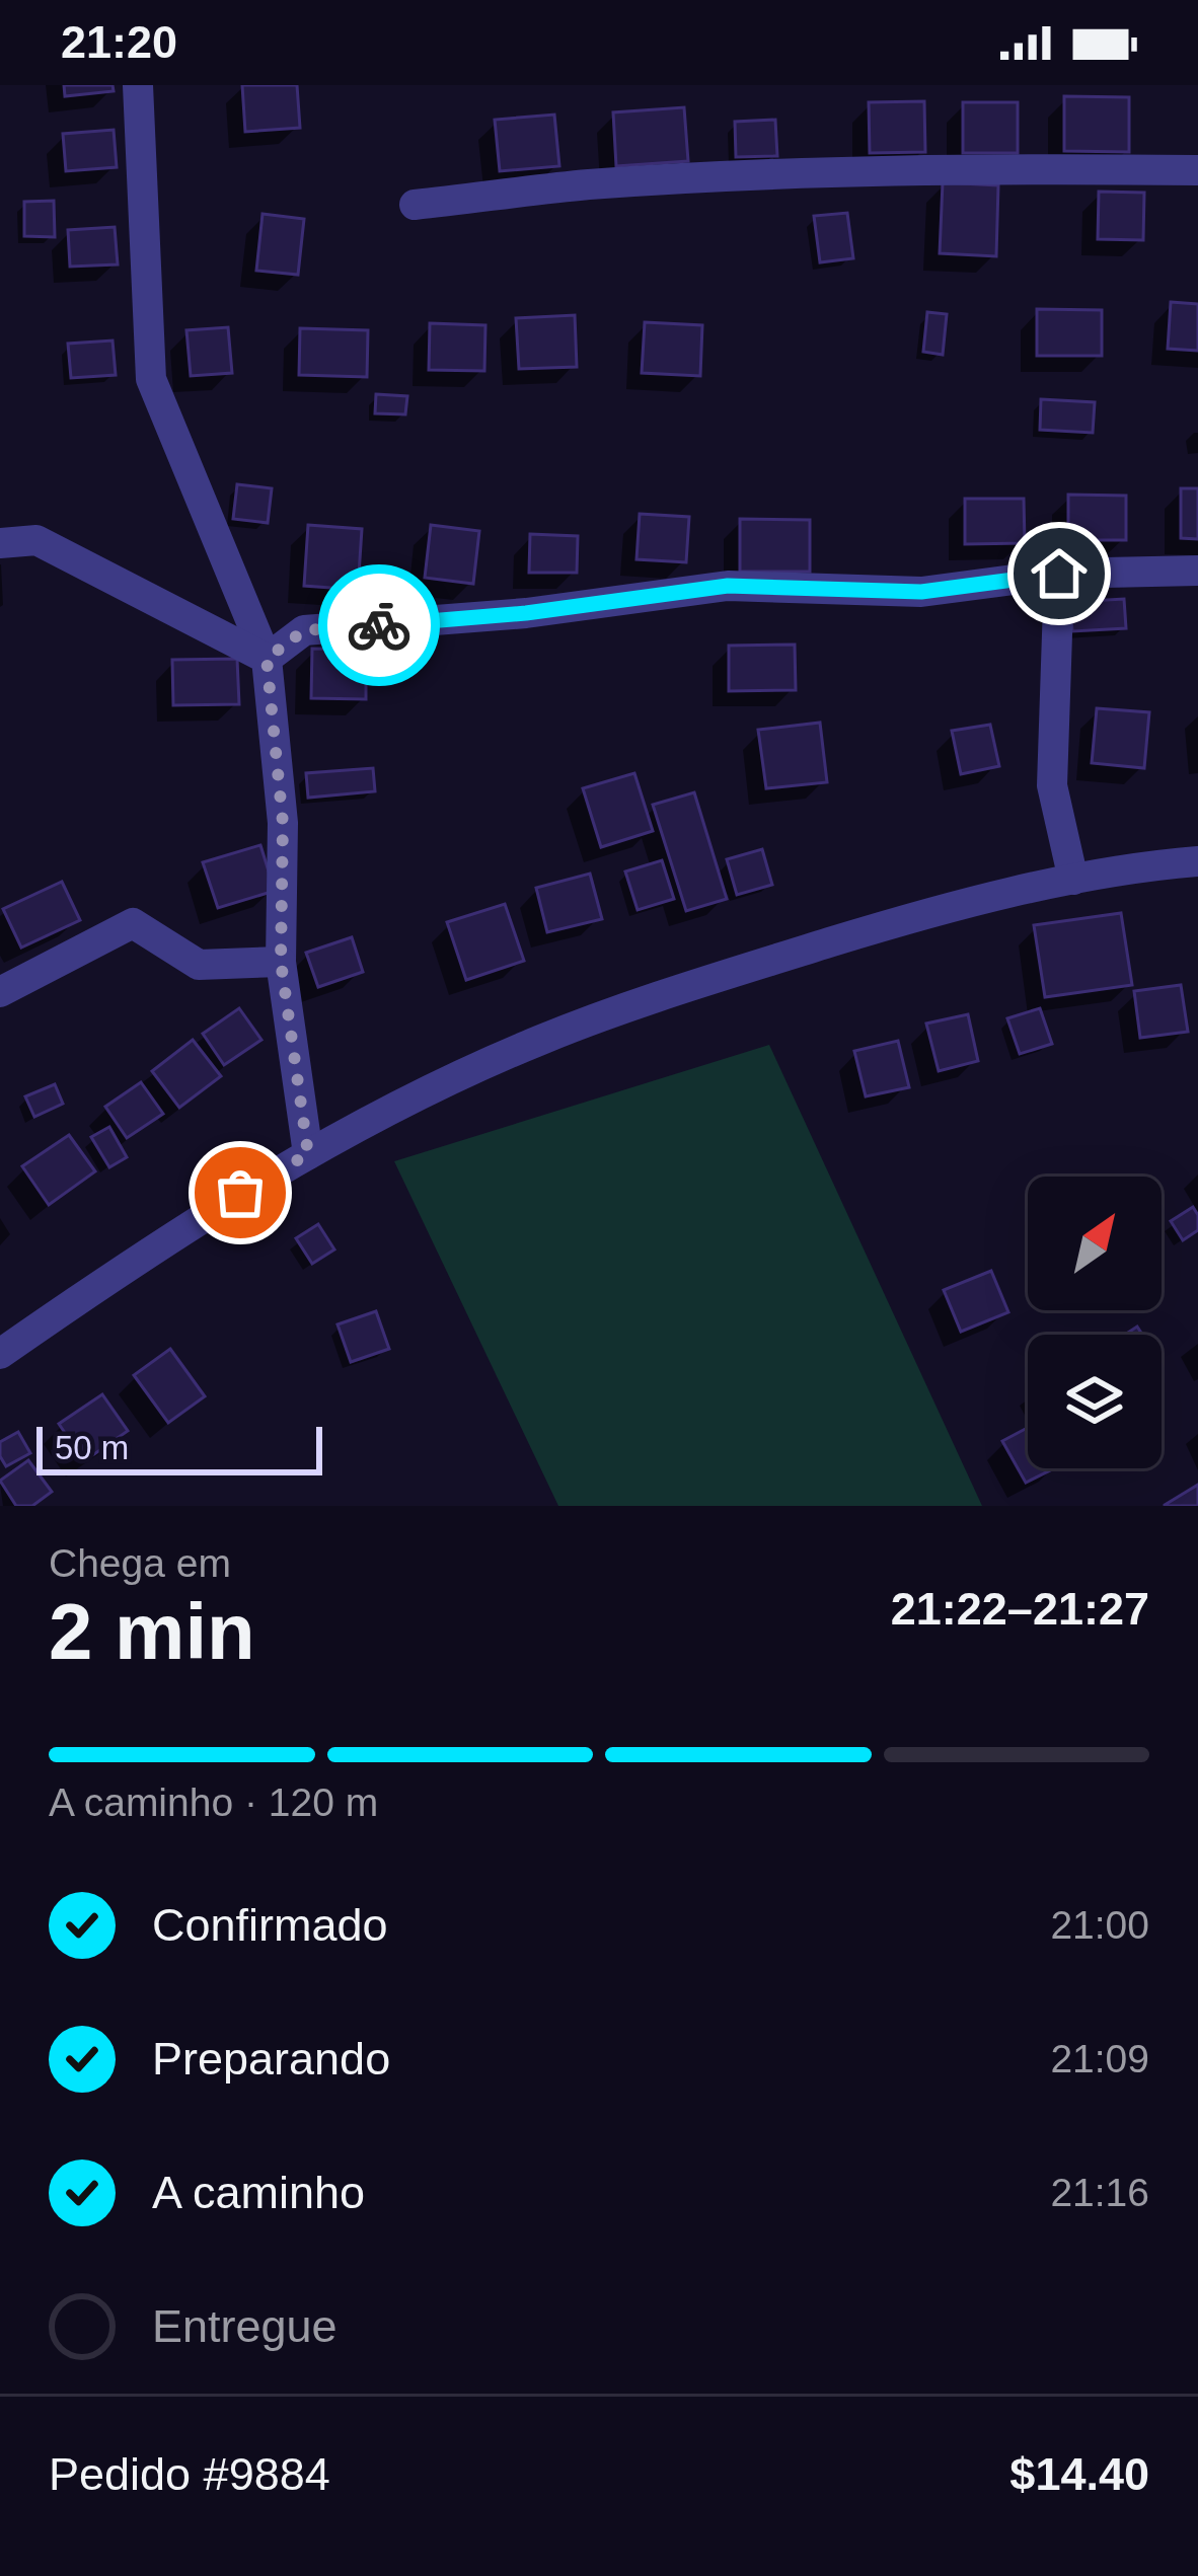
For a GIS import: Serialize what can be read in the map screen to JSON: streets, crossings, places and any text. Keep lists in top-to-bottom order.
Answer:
{
  "scale_bar": "50 m",
  "north": "top right",
  "page": {
    "status": "21:20",
    "scale": "50 m",
    "heading": ["2 min", "Chega em", "21:22–21:27"],
    "panel": ["Pedido #9884", "$14.40"],
    "bar": "A caminho · 120 m",
    "list": [
      ["Confirmado", "21:00"],
      ["Preparando", "21:09"],
      ["A caminho", "21:16"],
      "Entregue"
    ]
  }
}
